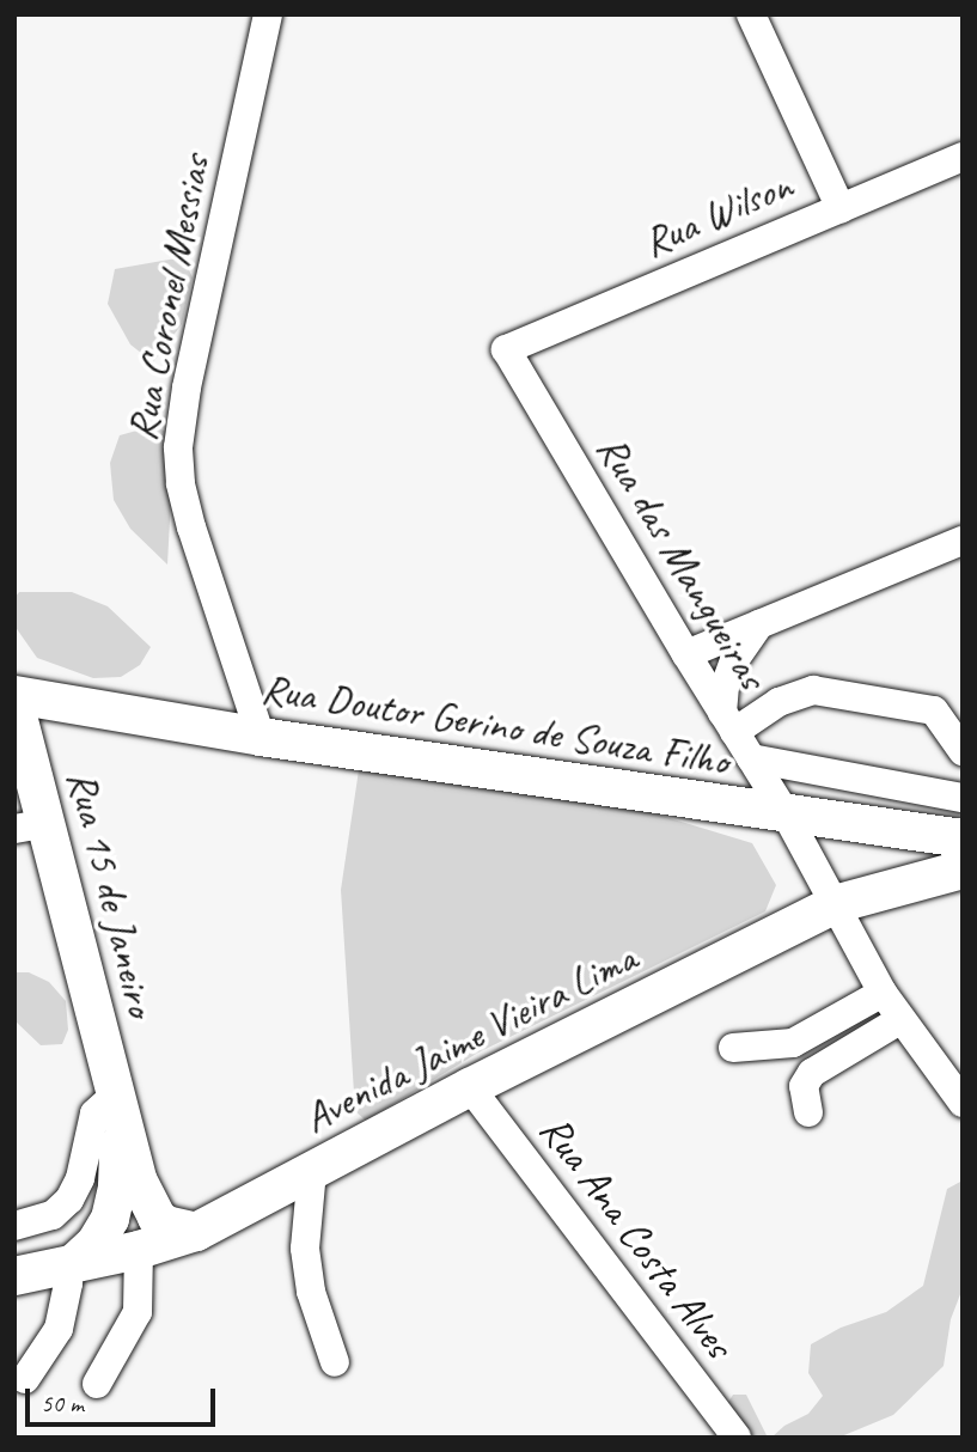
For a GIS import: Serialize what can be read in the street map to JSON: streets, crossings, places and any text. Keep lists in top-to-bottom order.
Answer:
{
  "streets": {
    "main road": ["Rua Doutor Gerino de Souza Filho", "Rua 15 de Janeiro", "Avenida Jaime Vieira Lima"],
    "street": [
      "Rua Wilson",
      "Rua Coronel Messias",
      "Rua das Mangueiras",
      "Rua Ana Costa Alves"
    ]
  },
  "crossings": [
    ["Rua Wilson", "Rua das Mangueiras"],
    ["Rua Coronel Messias", "Rua Doutor Gerino de Souza Filho"],
    ["Rua das Mangueiras", "Rua Doutor Gerino de Souza Filho"],
    ["Rua das Mangueiras", "Avenida Jaime Vieira Lima"],
    ["Rua 15 de Janeiro", "Avenida Jaime Vieira Lima"],
    ["Avenida Jaime Vieira Lima", "Rua Ana Costa Alves"]
  ],
  "scale_bar": "50 m"
}
